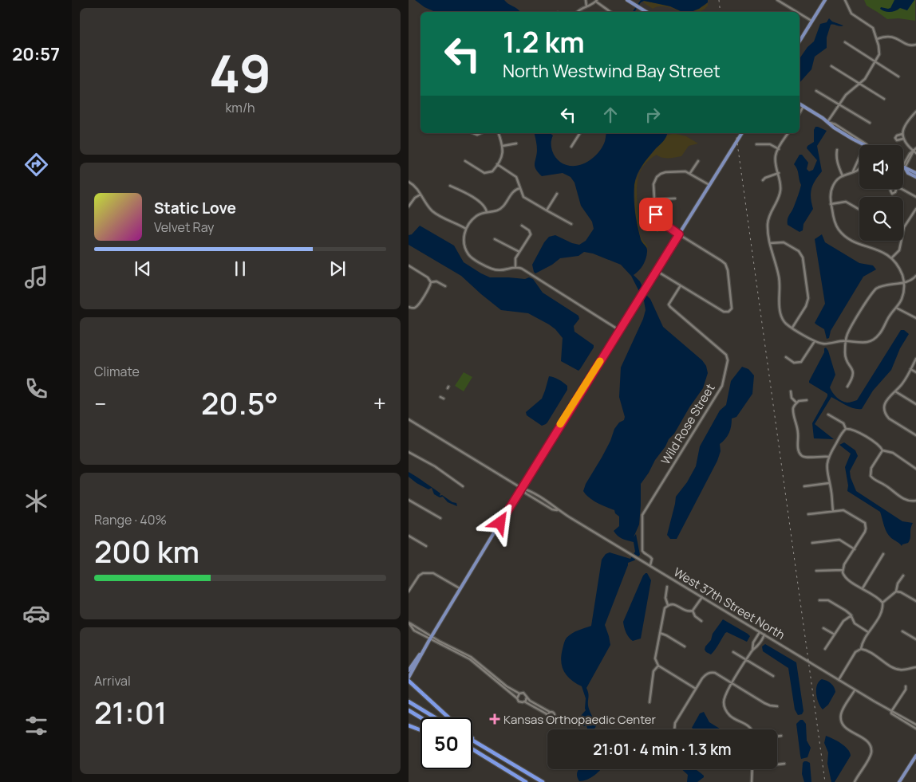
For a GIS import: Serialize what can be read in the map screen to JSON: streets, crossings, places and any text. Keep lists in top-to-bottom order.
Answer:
{
  "streets": {
    "street": ["Wild Rose Street", "West 37th Street North"]
  },
  "crossings": [
    ["Wild Rose Street", "West 37th Street North"]
  ],
  "places": {
    "health": ["Kansas Orthopaedic Center"]
  },
  "page": {
    "tabs": "20:57",
    "tile": [
      ["49", "km/h"],
      "Climate",
      ["Range · 40%", "200 km"],
      ["Arrival", "21:01"]
    ],
    "turn": ["1.2 km", "North Westwind Bay Street"],
    "song": ["Static Love", "Velvet Ray"],
    "heat": ["−", "20.5°", "+"],
    "limit": "50",
    "trip": "21:01 · 4 min · 1.3 km"
  }
}
